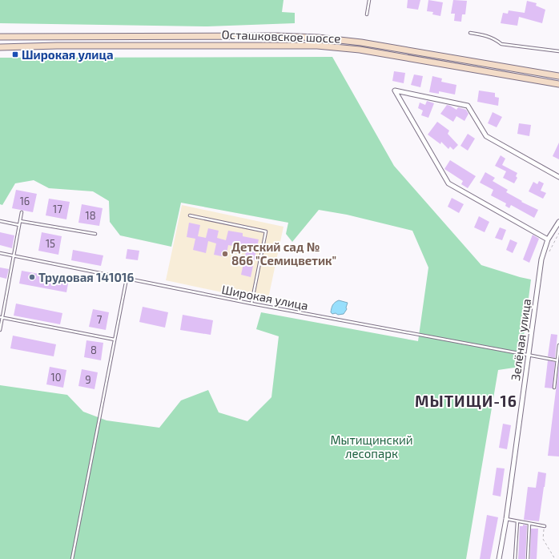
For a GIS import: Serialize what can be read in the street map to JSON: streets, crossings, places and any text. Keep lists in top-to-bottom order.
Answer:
{
  "streets": {
    "main road": ["Осташковское шоссе"],
    "street": ["Зелёная улица"],
    "lane": ["Широкая улица"]
  },
  "crossings": [
    ["Широкая улица", "Зелёная улица"]
  ],
  "districts": ["МЫТИЩИ-16"],
  "parks": ["Мытищинский лесопарк"],
  "places": {
    "transit": ["Широкая улица"],
    "other": ["Детский сад № 866 \"Семицветик\"", "Трудовая 141016"]
  },
  "house_numbers": [
    "16",
    "17",
    "18",
    "15",
    "7",
    "8",
    "10",
    "9"
  ]
}
